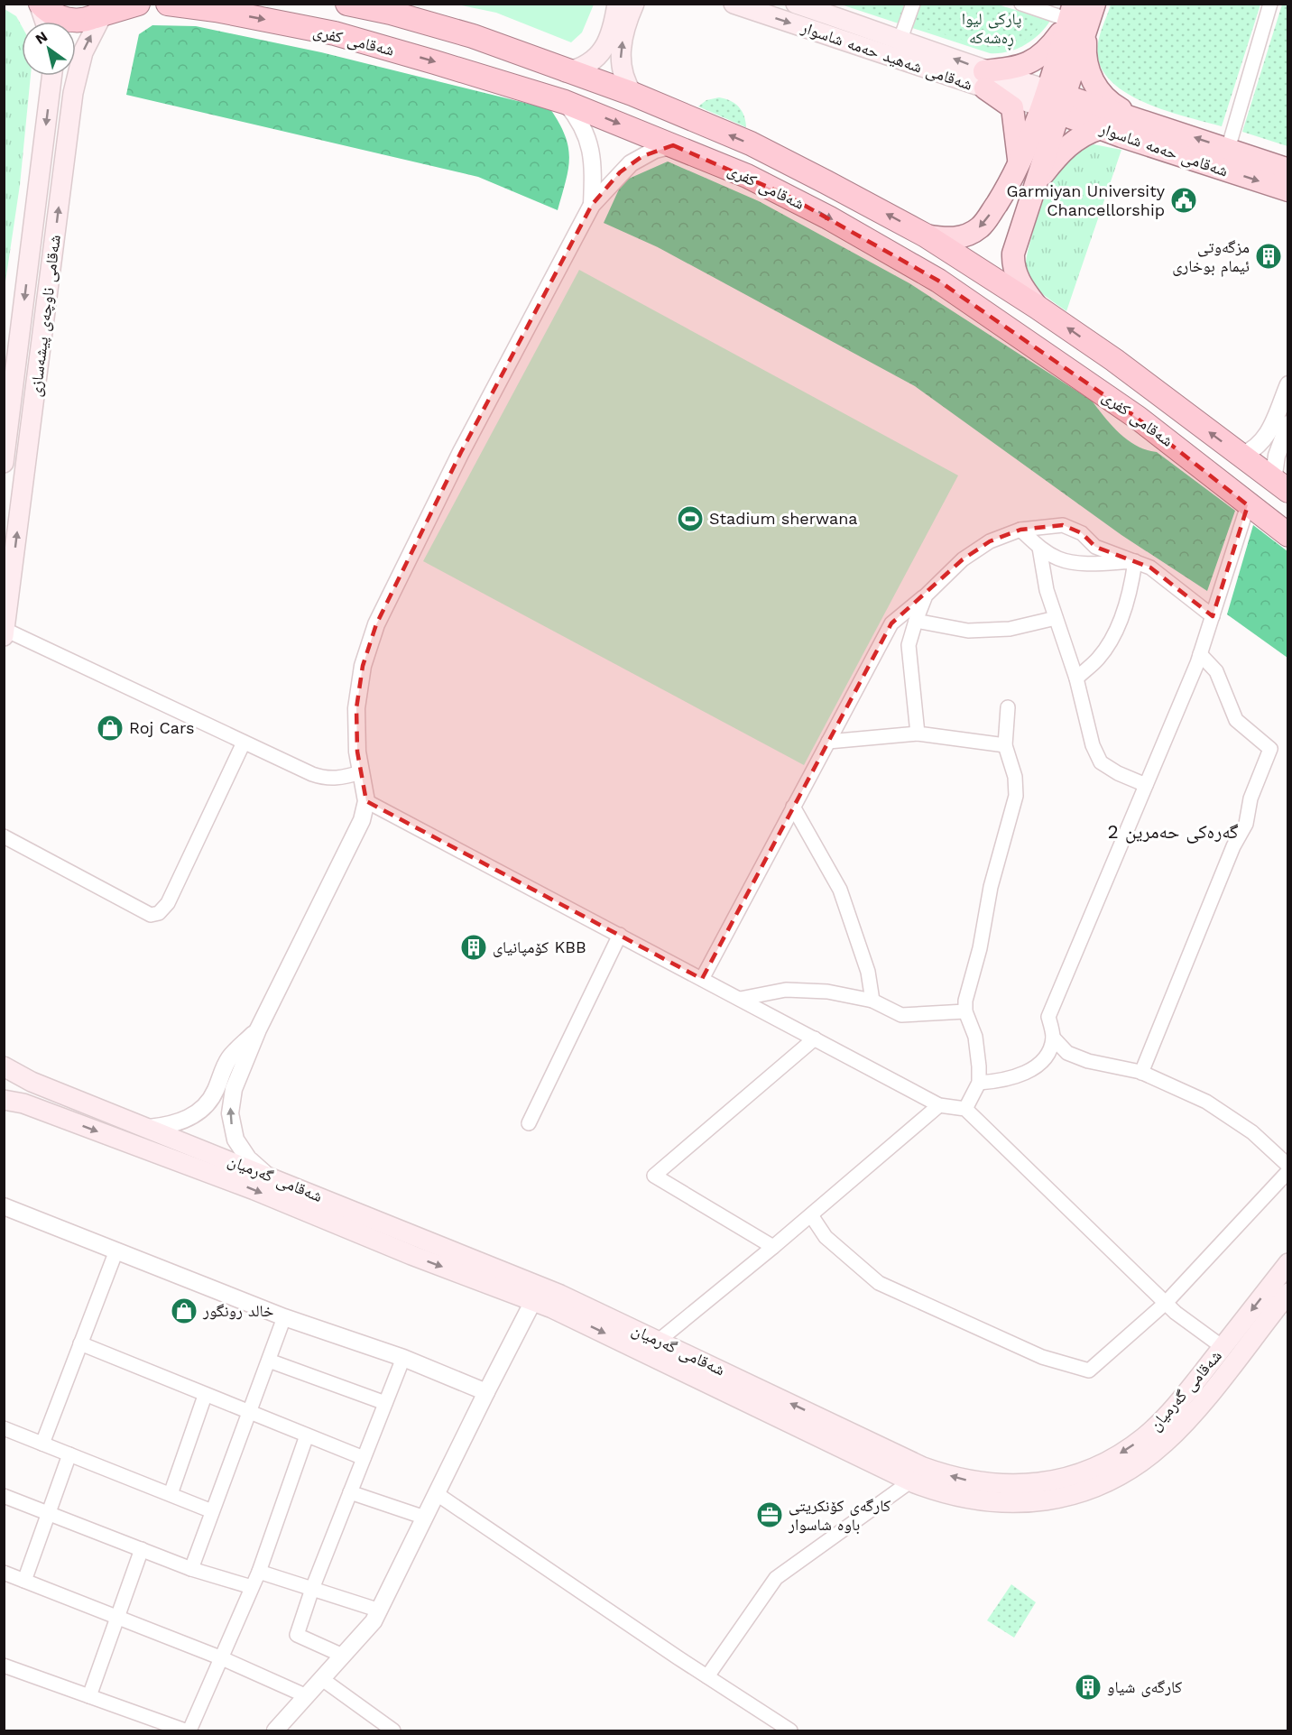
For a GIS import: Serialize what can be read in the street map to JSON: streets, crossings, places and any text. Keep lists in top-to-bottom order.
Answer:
{
  "streets": {
    "highway": ["شەقامی کفری"],
    "main road": [
      "شەقامی شەهید حەمە شاسوار",
      "شەقامی حەمە شاسوار",
      "شەقامی ناوچەی پیشەسازی",
      "شەقامی گەرمیان"
    ]
  },
  "crossings": [
    ["شەقامی شەهید حەمە شاسوار", "شەقامی حەمە شاسوار"]
  ],
  "districts": ["گەرەکی حەمرین 2"],
  "parks": ["پارکی لیوا ڕەشەکە"],
  "places": {
    "public building": ["Garmiyan University Chancellorship"],
    "building": ["مزگەوتی ئیمام بوخاری", "کۆمپانیای KBB", "کارگەی شیاو"],
    "sports": ["Stadium sherwana"],
    "shop": ["Roj Cars", "خالد رونگور"],
    "office": ["کارگەی کۆنکریتی باوە شاسوار"]
  },
  "north": "top left"
}
